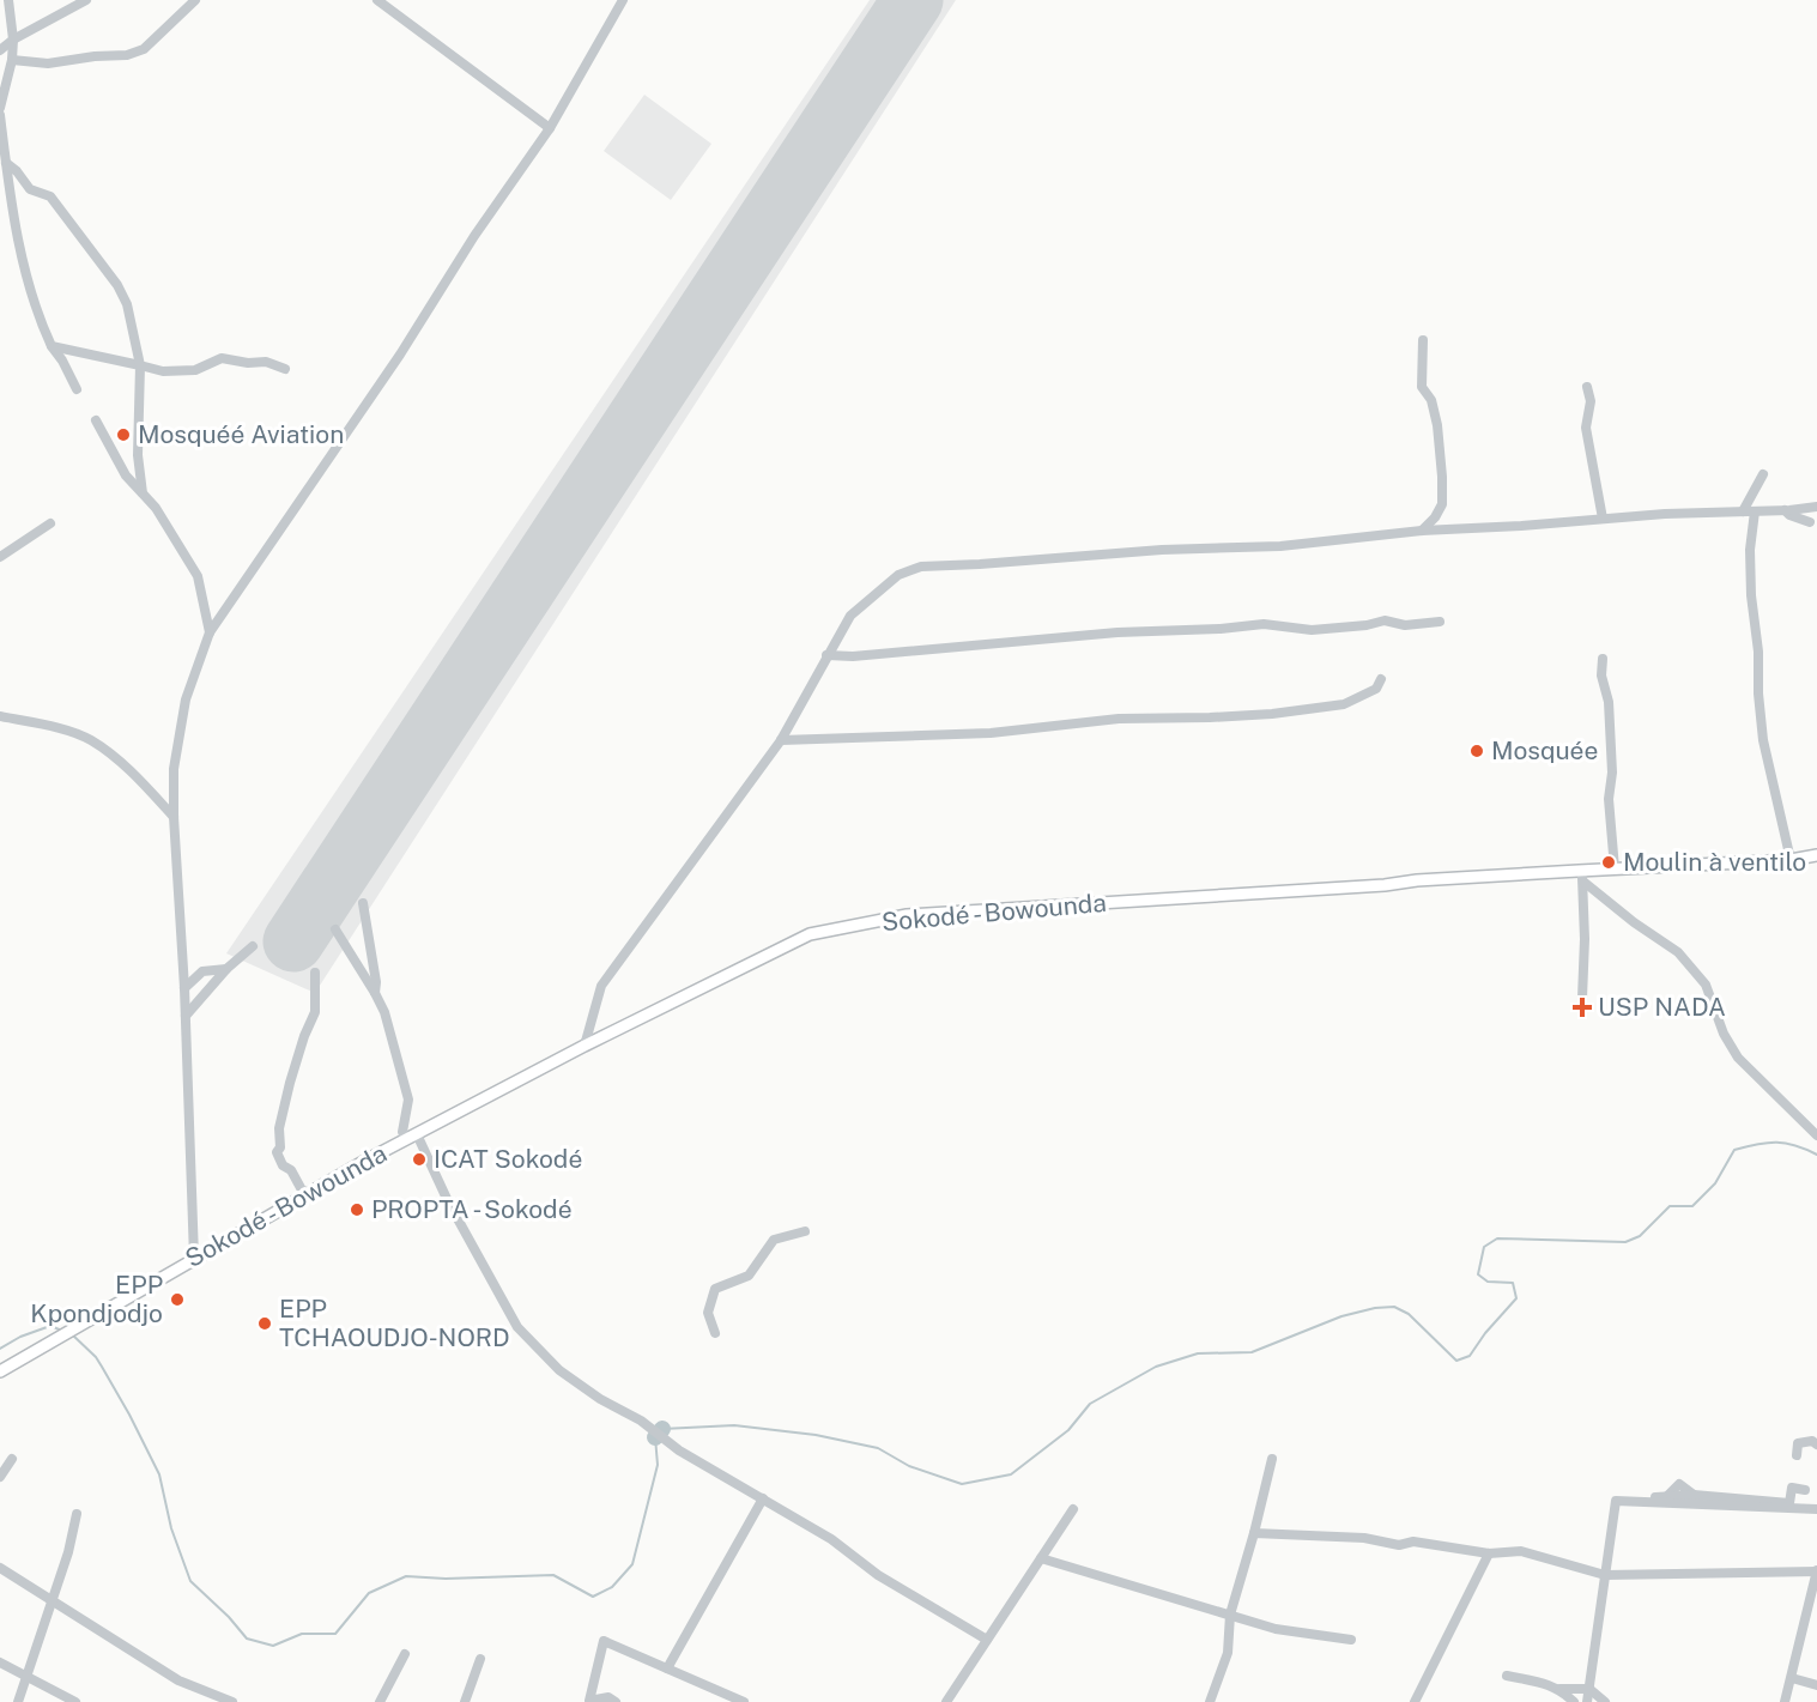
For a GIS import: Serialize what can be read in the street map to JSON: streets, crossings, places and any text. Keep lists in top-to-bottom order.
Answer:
{
  "streets": {
    "main road": ["Sokodé - Bowounda"]
  },
  "places": {
    "other": [
      "Mosquéé Aviation",
      "Mosquée",
      "Moulin à ventilo",
      "ICAT Sokodé",
      "PROPTA - Sokodé",
      "EPP Kpondjodjo",
      "EPP TCHAOUDJO-NORD"
    ],
    "health": ["USP NADA"]
  }
}
